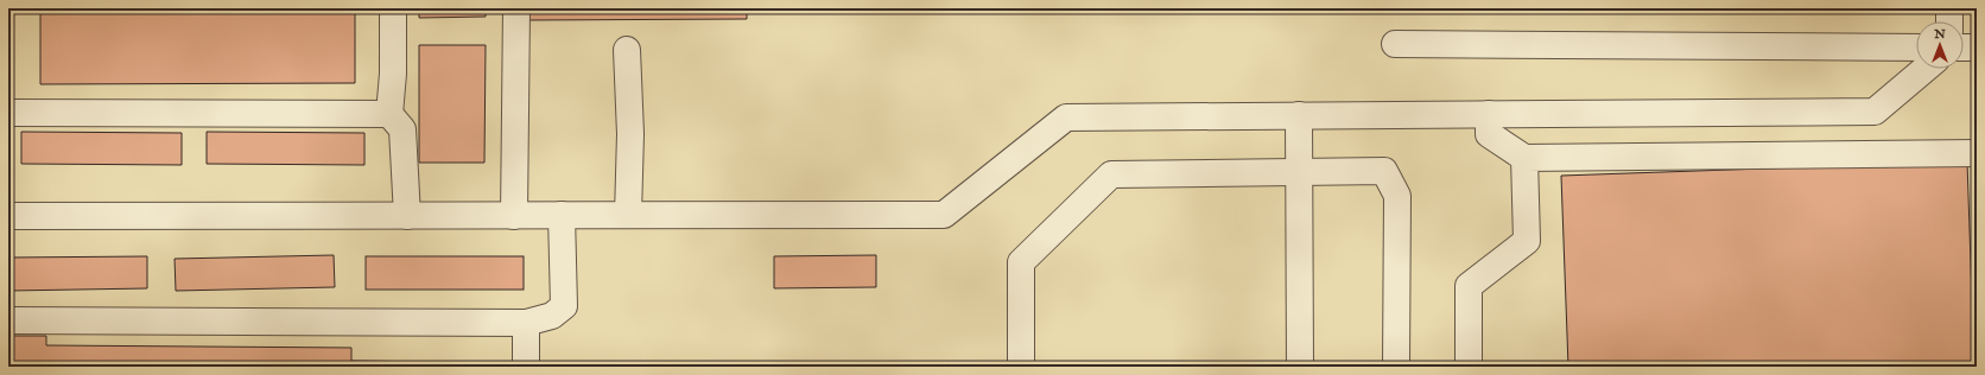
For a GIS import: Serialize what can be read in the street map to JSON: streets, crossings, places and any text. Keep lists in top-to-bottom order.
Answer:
{
  "north": "top"
}
